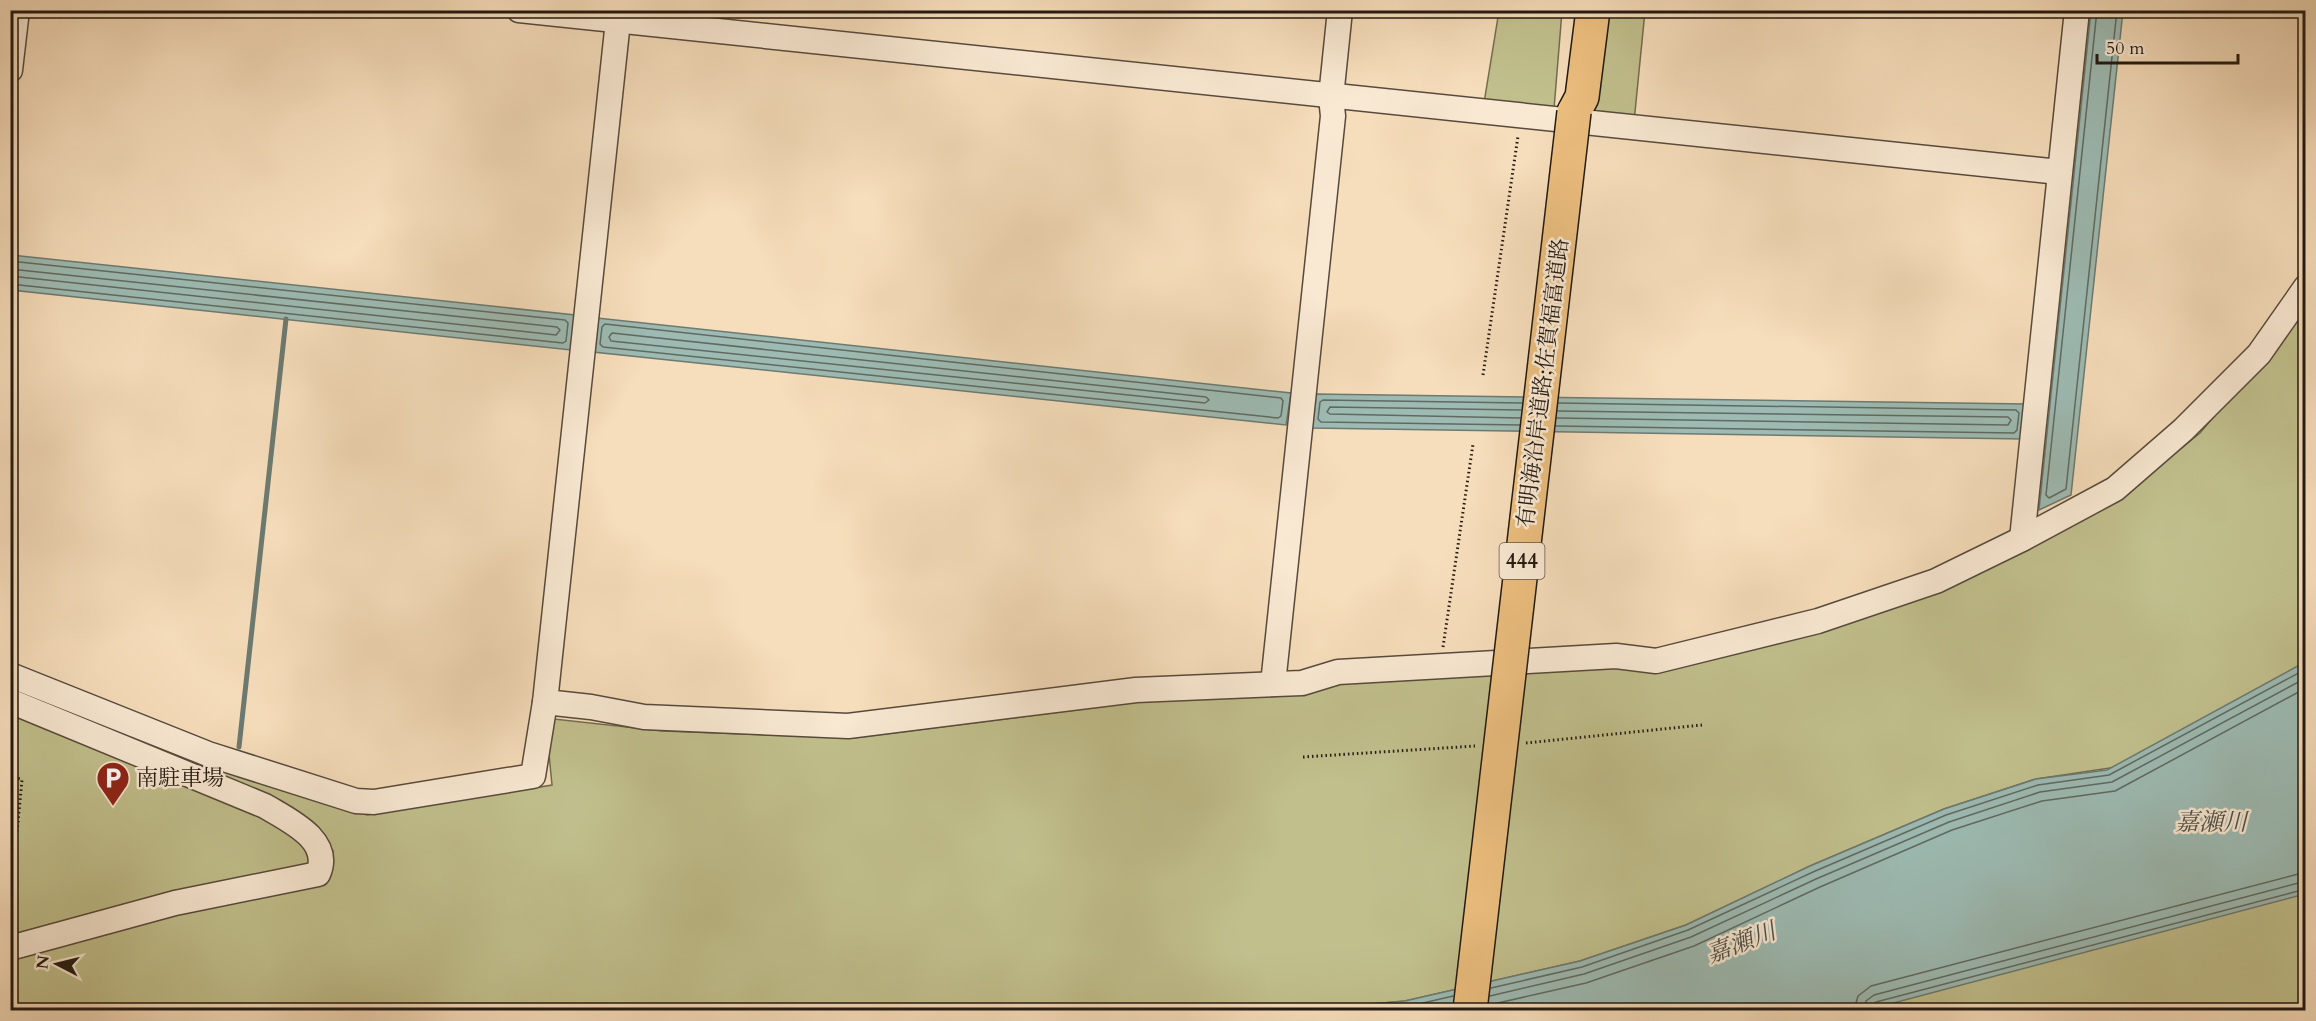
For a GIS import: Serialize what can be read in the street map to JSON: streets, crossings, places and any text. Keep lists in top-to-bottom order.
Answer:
{
  "streets": {
    "highway": ["有明海沿岸道路;佐賀福富道路", "444"]
  },
  "water": ["嘉瀬川"],
  "places": {
    "parking": ["南駐車場"]
  },
  "scale_bar": "50 m",
  "north": "left"
}
